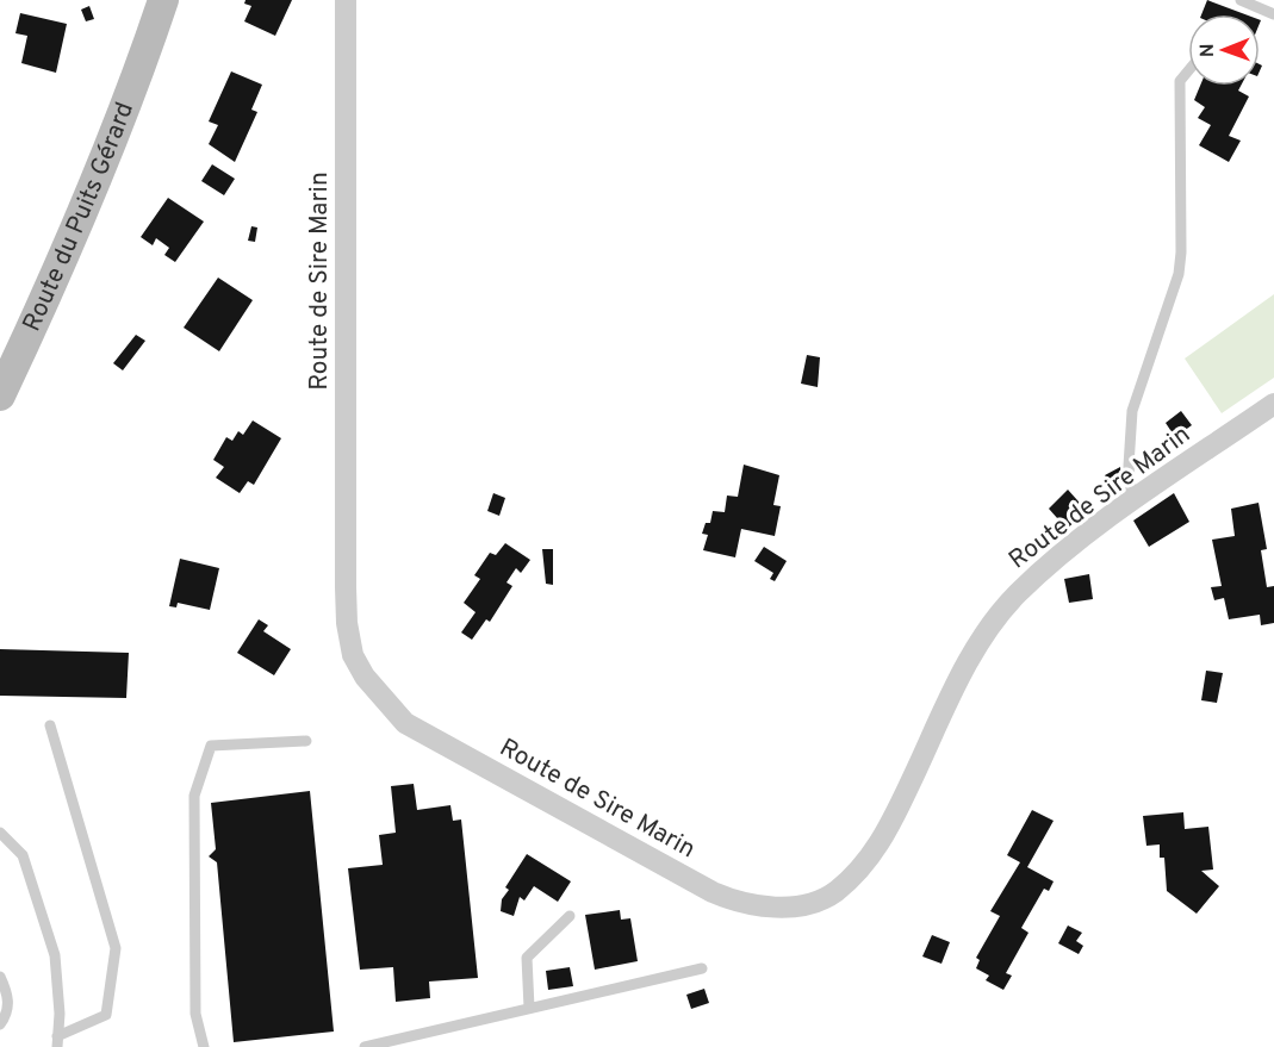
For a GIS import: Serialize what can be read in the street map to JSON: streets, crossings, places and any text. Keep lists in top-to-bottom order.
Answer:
{
  "streets": {
    "main road": ["Route du Puits Gérard"],
    "street": ["Route de Sire Marin"]
  },
  "north": "left"
}
